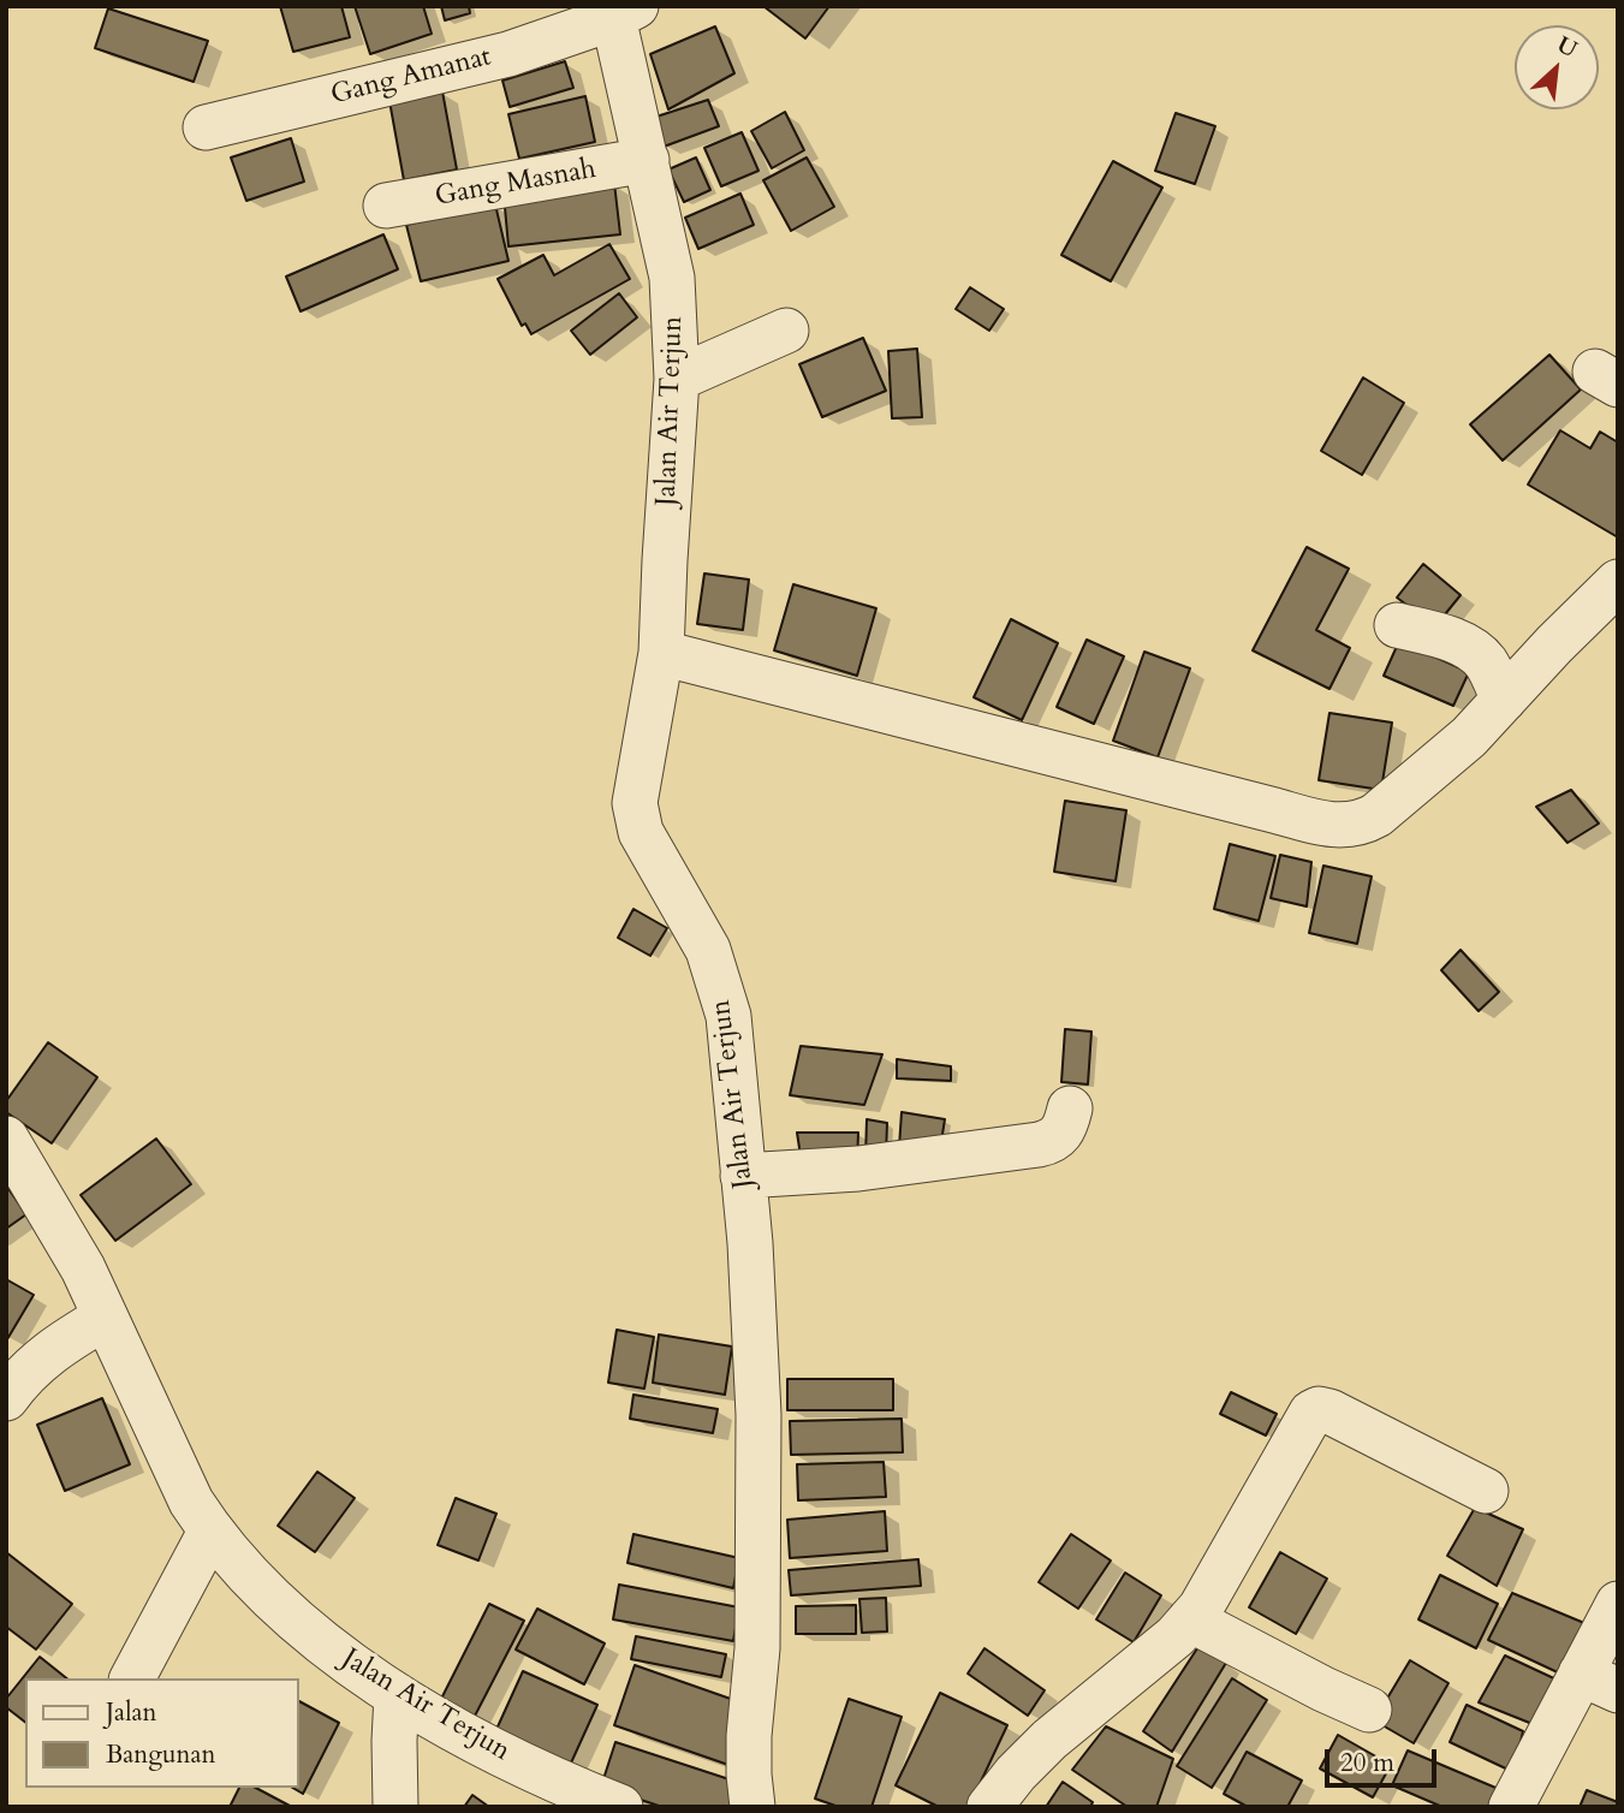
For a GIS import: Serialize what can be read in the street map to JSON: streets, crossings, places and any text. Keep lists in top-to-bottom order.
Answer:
{
  "streets": {
    "street": ["Gang Amanat", "Gang Masnah", "Jalan Air Terjun"]
  },
  "crossings": [
    ["Gang Amanat", "Jalan Air Terjun"],
    ["Gang Masnah", "Jalan Air Terjun"]
  ],
  "legend": ["Jalan", "Bangunan"],
  "scale_bar": "20 m",
  "north": "top right"
}
